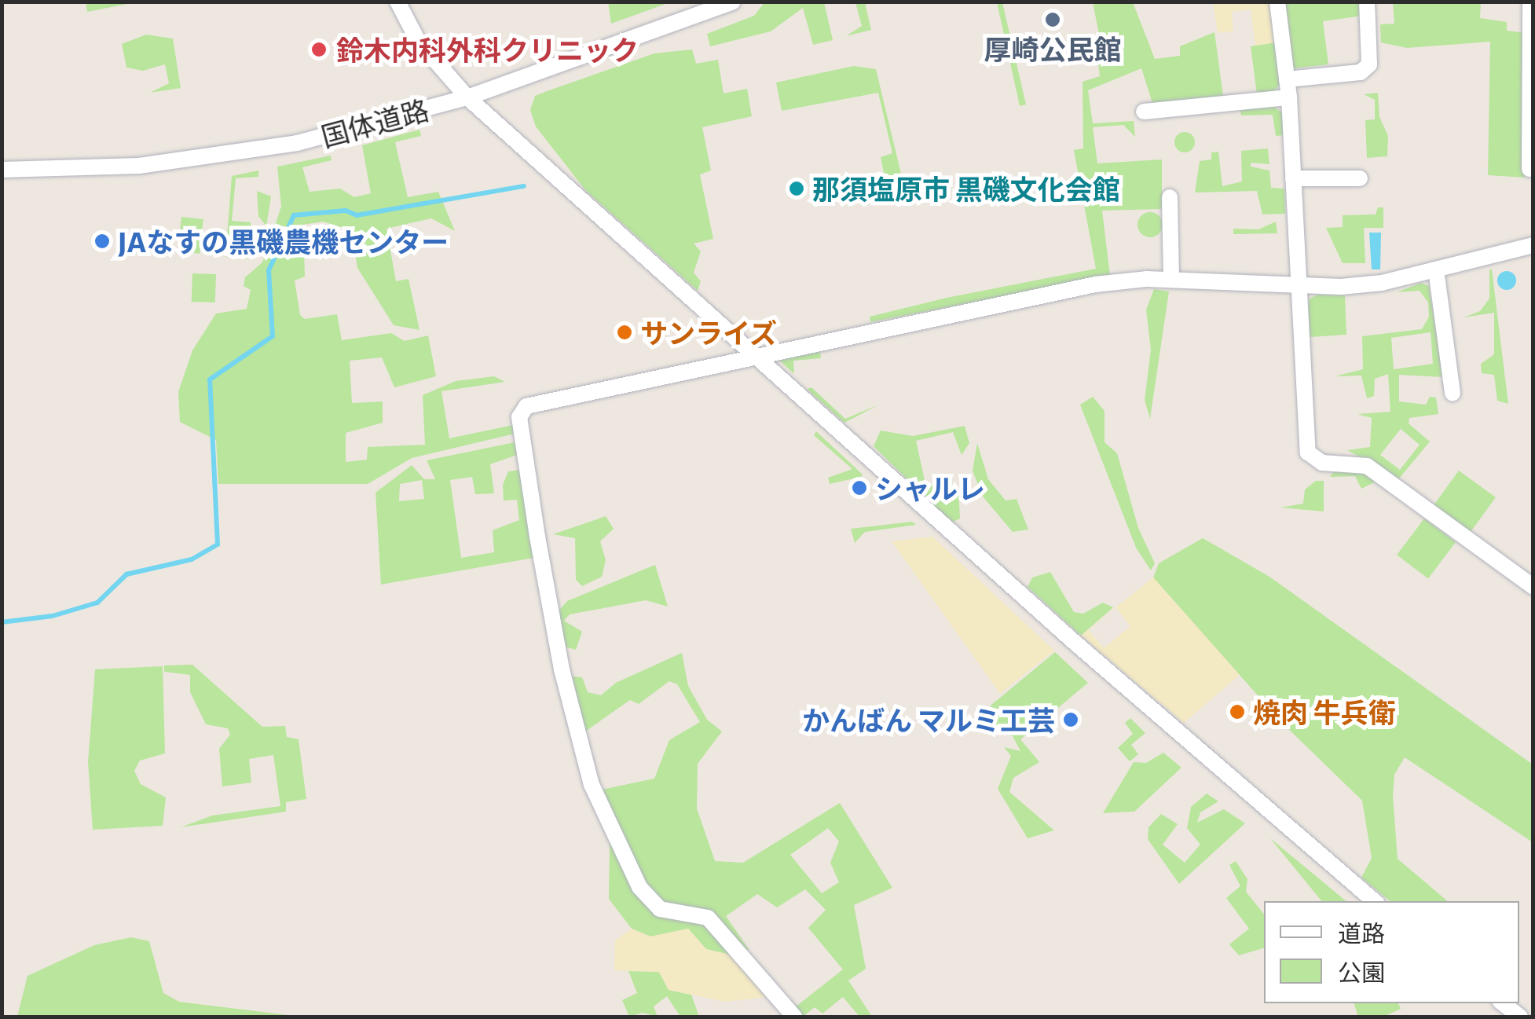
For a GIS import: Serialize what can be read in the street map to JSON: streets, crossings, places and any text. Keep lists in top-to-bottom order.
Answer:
{
  "streets": {
    "street": ["国体道路"]
  },
  "places": [
    "厚崎公民館",
    "鈴木内科外科クリニック",
    "那須塩原市 黒磯文化会館",
    "JAなすの黒磯農機センター",
    "サンライズ",
    "シャルレ",
    "焼肉 牛兵衛",
    "かんばん マルミ工芸"
  ],
  "legend": ["道路", "公園"]
}
